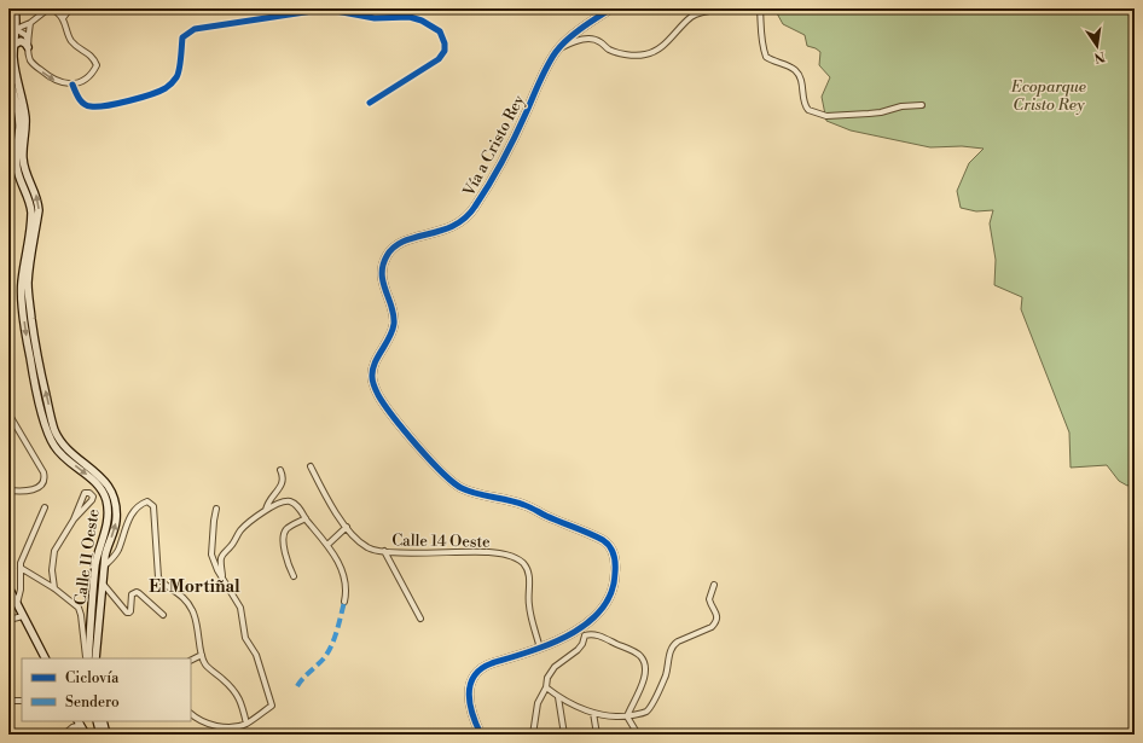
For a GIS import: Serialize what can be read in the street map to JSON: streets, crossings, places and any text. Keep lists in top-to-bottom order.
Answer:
{
  "streets": {
    "main road": ["Vía a Cristo Rey", "Calle 11 Oeste"],
    "street": ["Calle 14 Oeste"]
  },
  "crossings": [
    ["Vía a Cristo Rey", "Calle 14 Oeste"]
  ],
  "districts": ["El Mortiñal"],
  "parks": ["Ecoparque Cristo Rey"],
  "legend": ["Ciclovía", "Sendero"],
  "north": "bottom"
}
